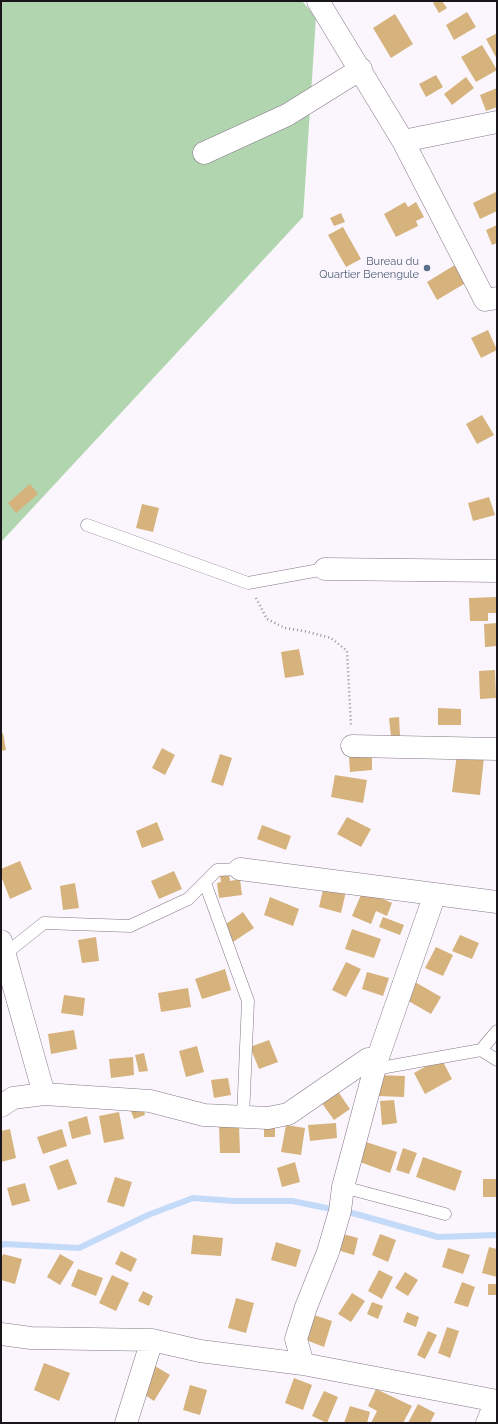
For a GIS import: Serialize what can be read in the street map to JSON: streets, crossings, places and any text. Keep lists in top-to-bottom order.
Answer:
{
  "places": ["Bureau du Quartier Benengule"]
}
